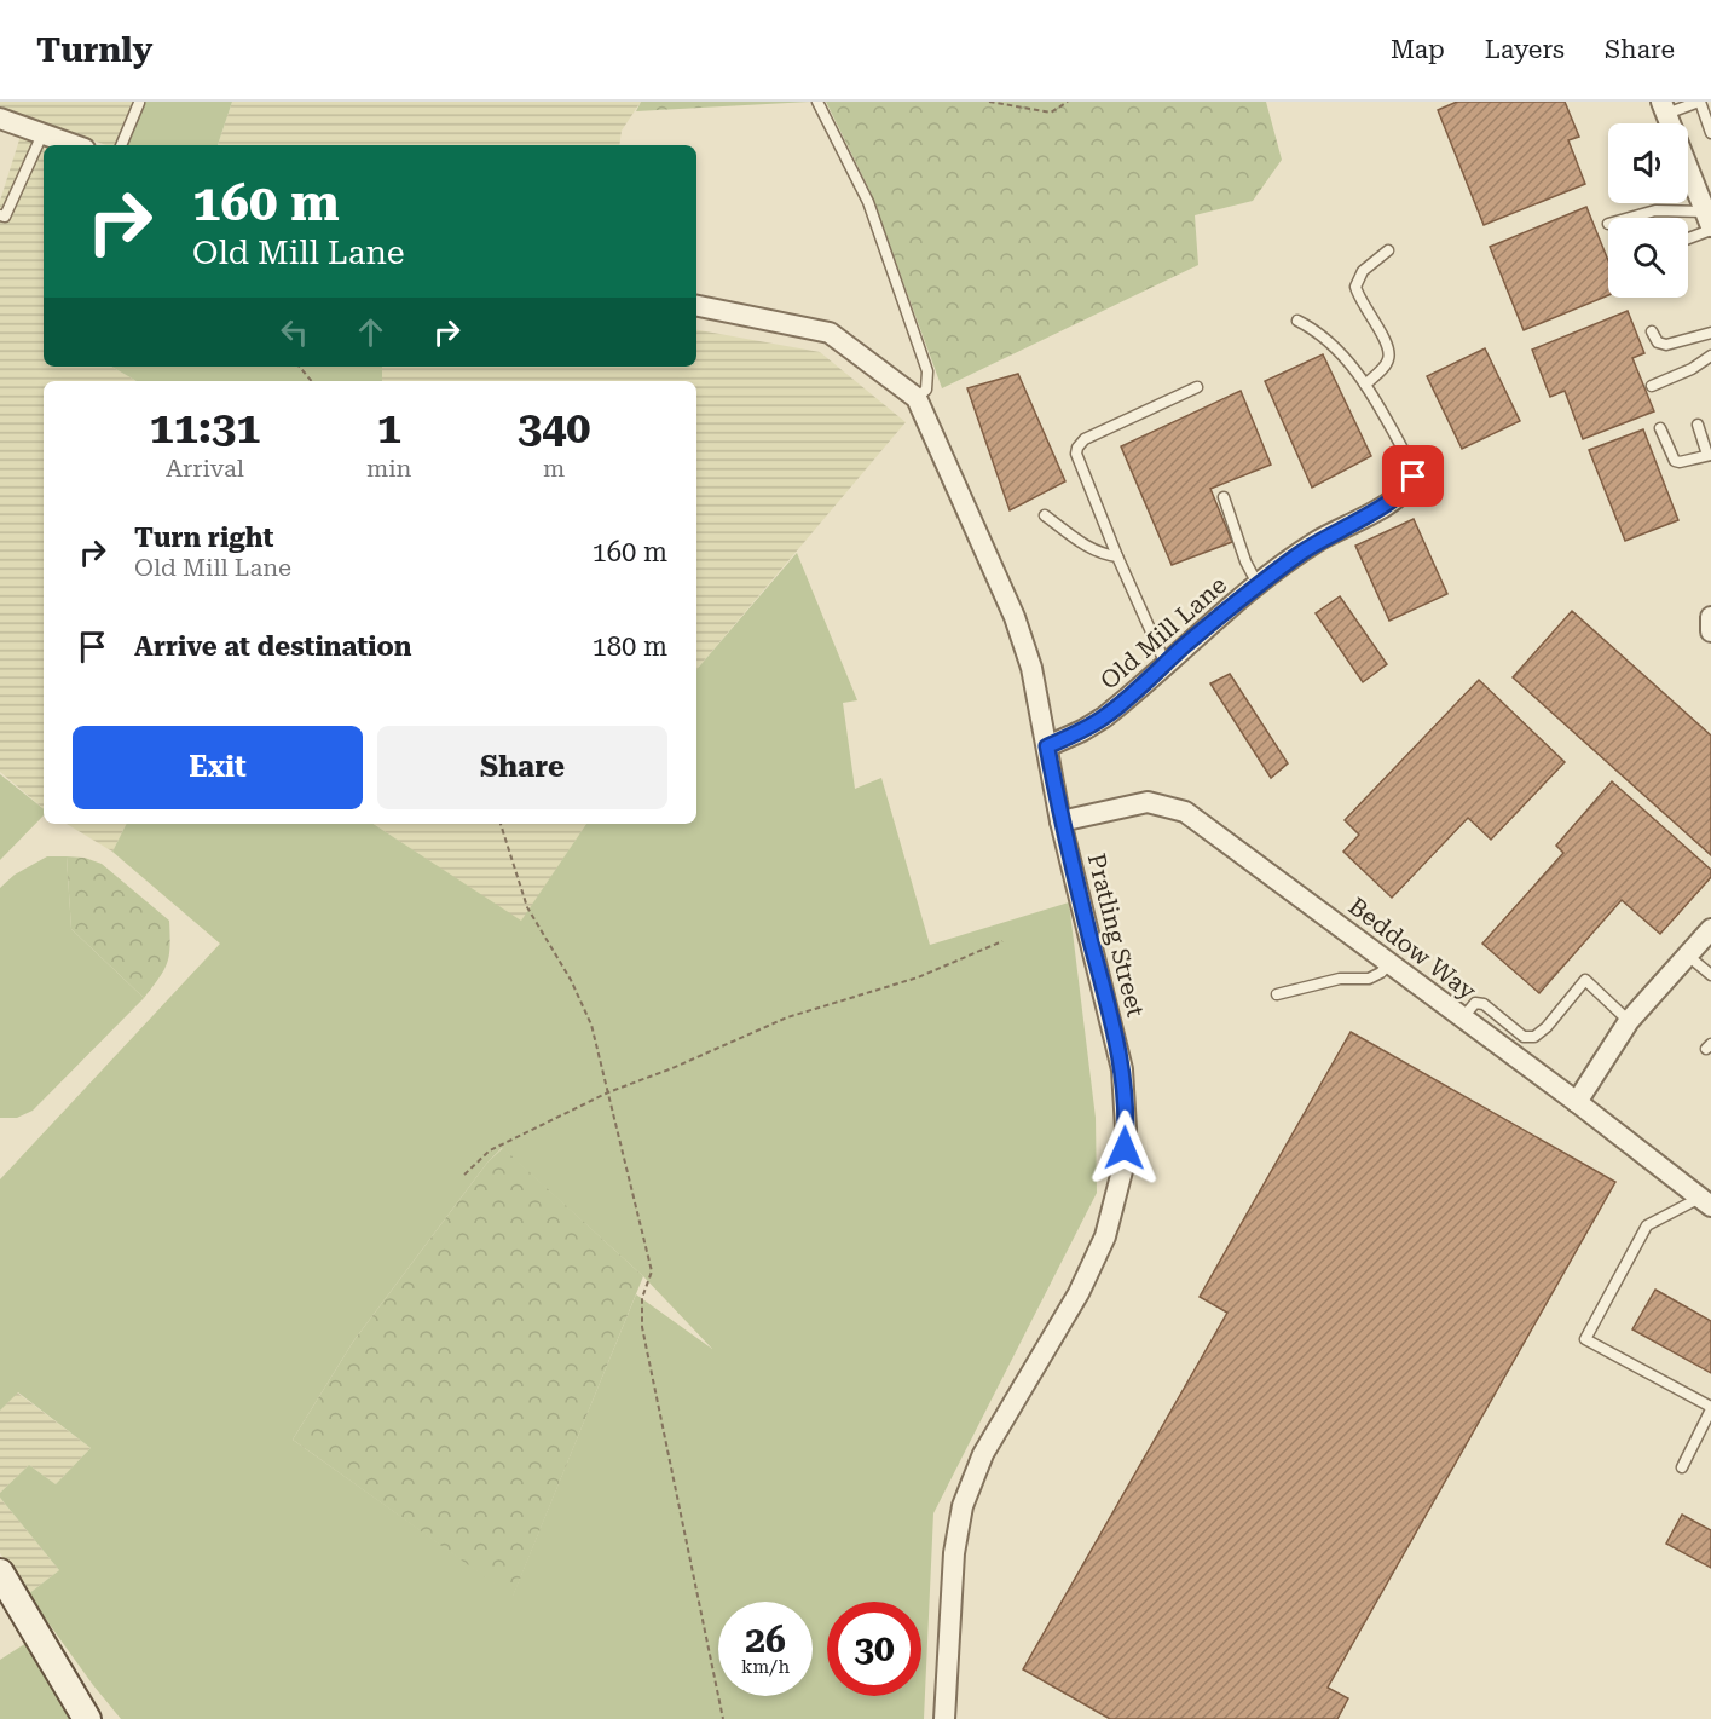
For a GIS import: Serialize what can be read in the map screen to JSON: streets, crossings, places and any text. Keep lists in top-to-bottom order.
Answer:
{
  "streets": {
    "street": ["Old Mill Lane", "Pratling Street", "Beddow Way"]
  },
  "crossings": [
    ["Old Mill Lane", "Pratling Street"],
    ["Pratling Street", "Beddow Way"]
  ],
  "page": {
    "header": "Turnly",
    "nav": ["Map", "Layers", "Share"],
    "turn": ["160 m", "Old Mill Lane"],
    "eta": [
      "11:31",
      "Arrival",
      "1",
      "min",
      "340",
      "m"
    ],
    "list": [
      {
        "name": "Turn right",
        "note": "Old Mill Lane",
        "value": "160 m"
      },
      {
        "name": "Arrive at destination",
        "value": "180 m"
      }
    ],
    "buttons": ["Exit", "Share"],
    "speed": "26 km/h",
    "limit": "30"
  }
}
